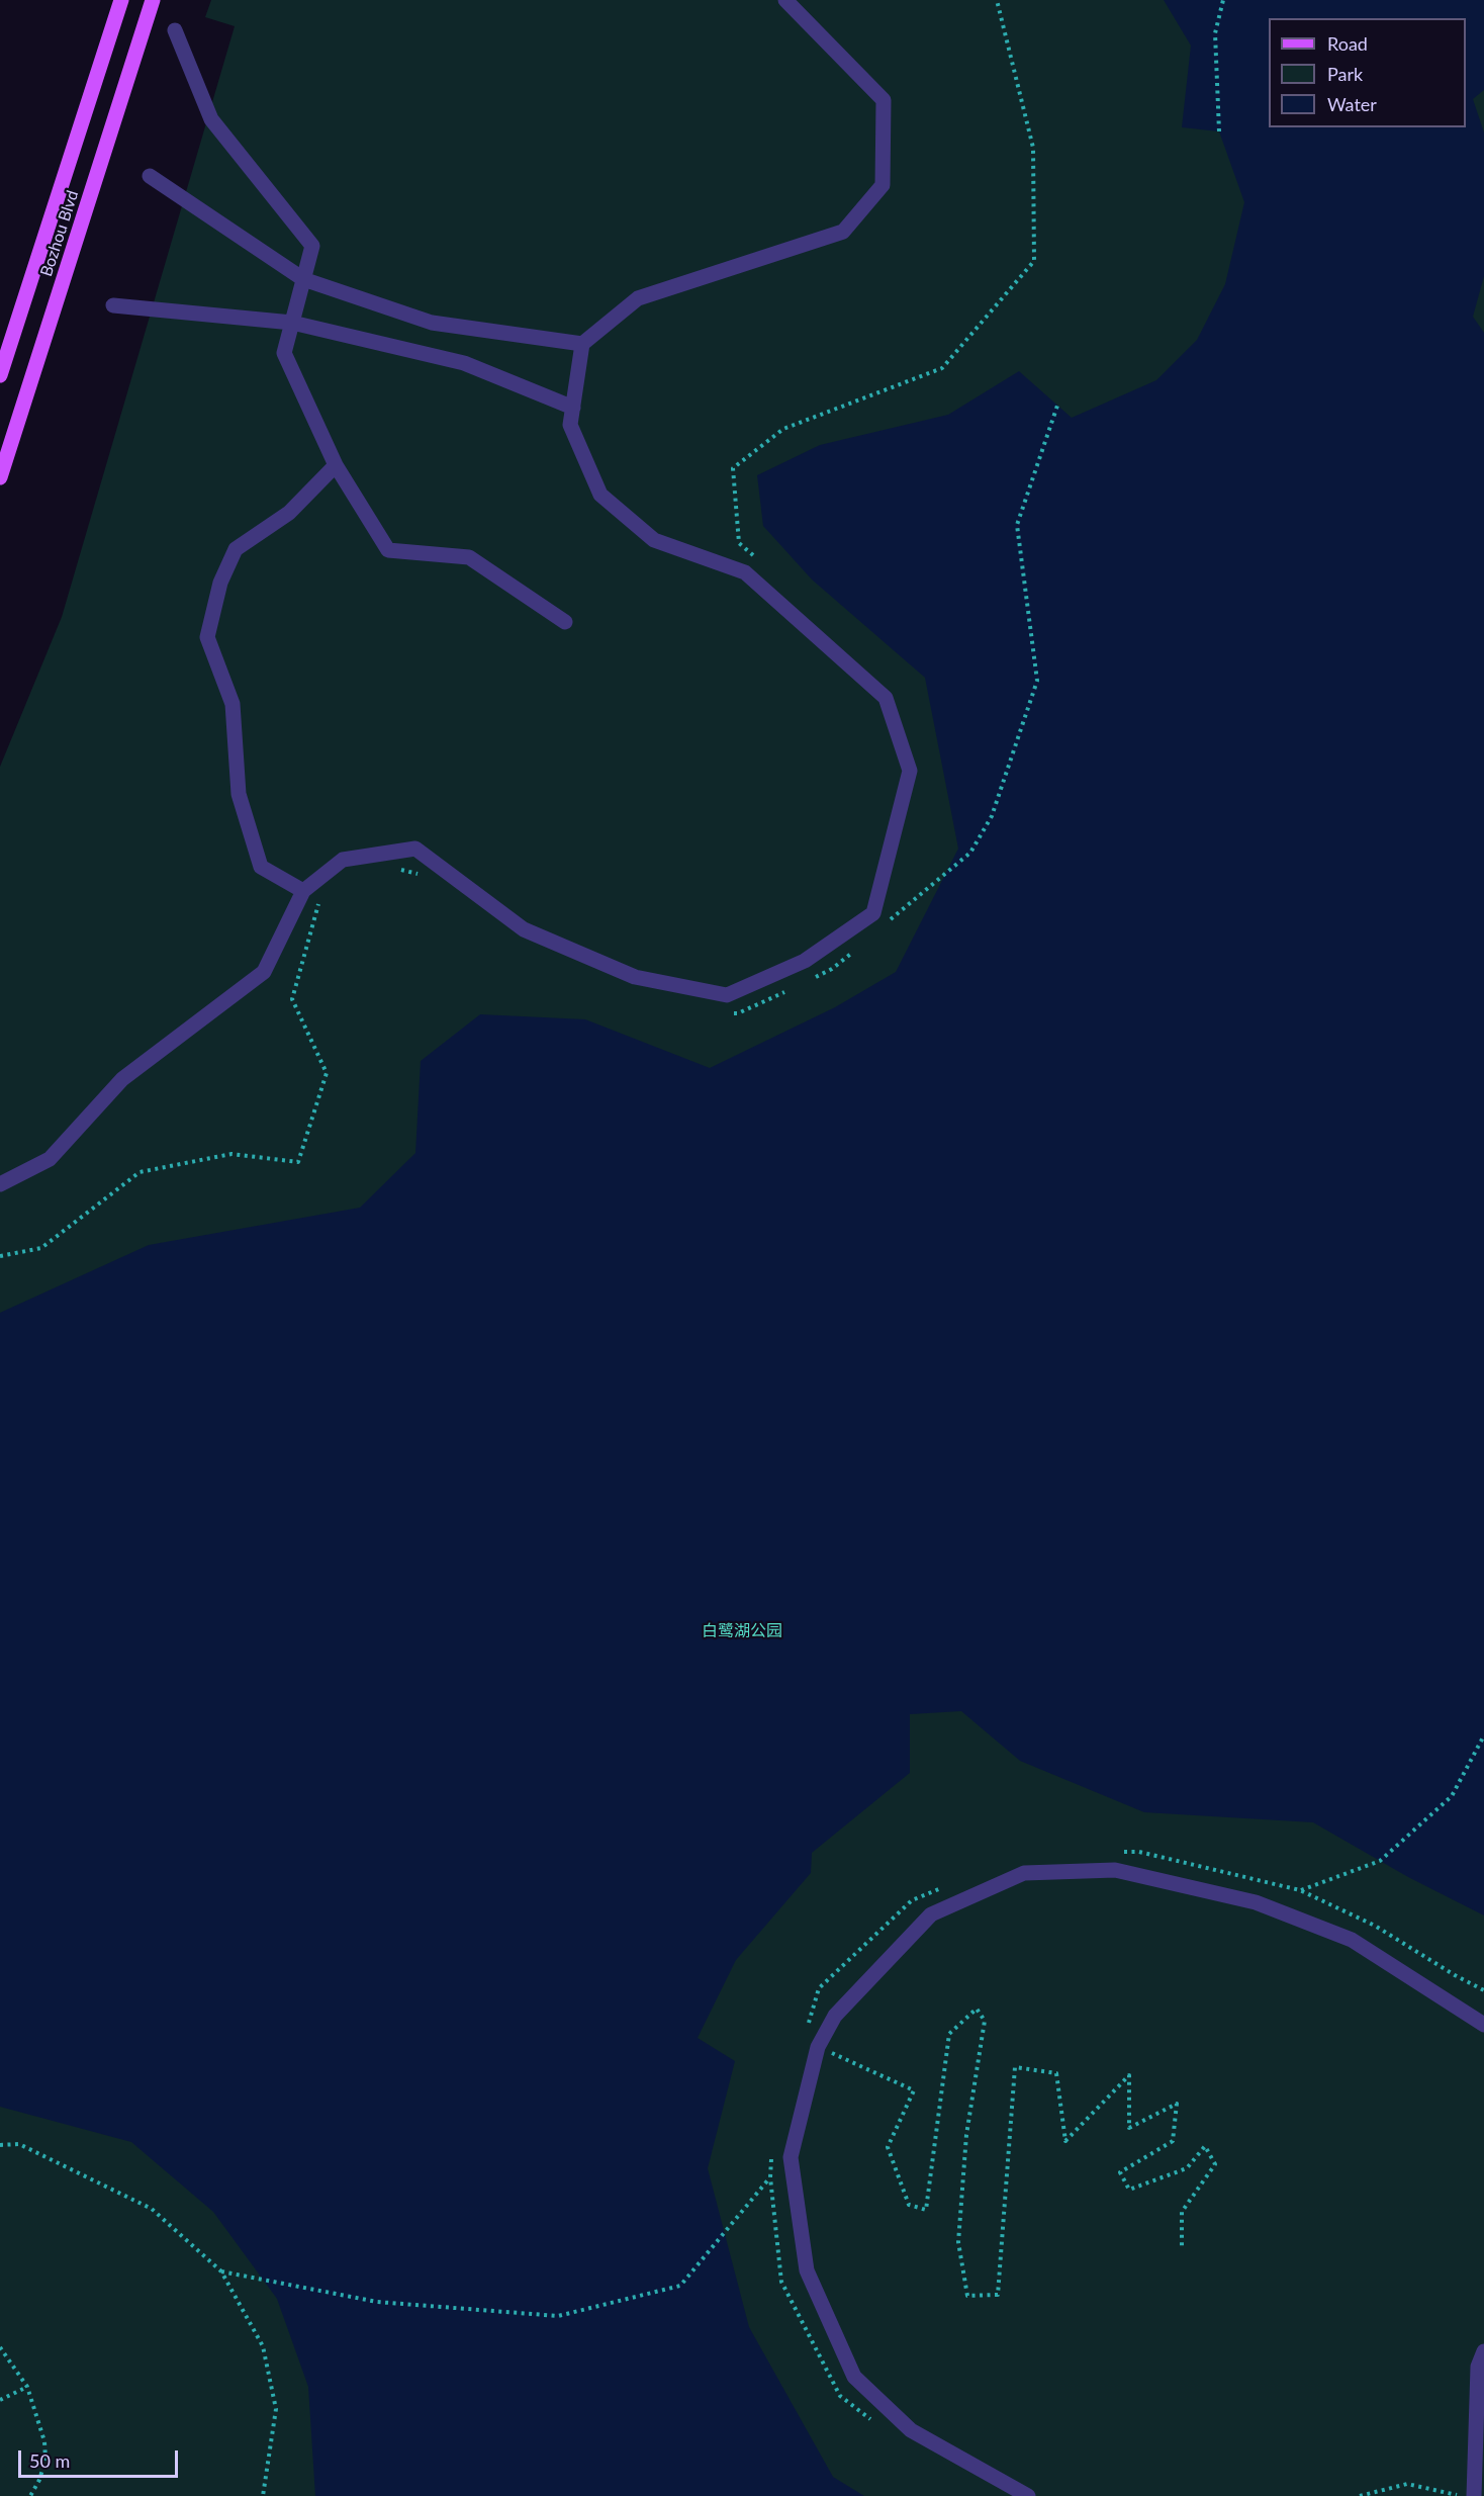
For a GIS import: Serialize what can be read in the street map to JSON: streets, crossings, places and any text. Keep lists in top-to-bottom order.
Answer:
{
  "streets": {
    "main road": ["Bozhou Blvd"]
  },
  "parks": ["白鹭湖公园"],
  "legend": ["Road", "Park", "Water"],
  "scale_bar": "50 m"
}
